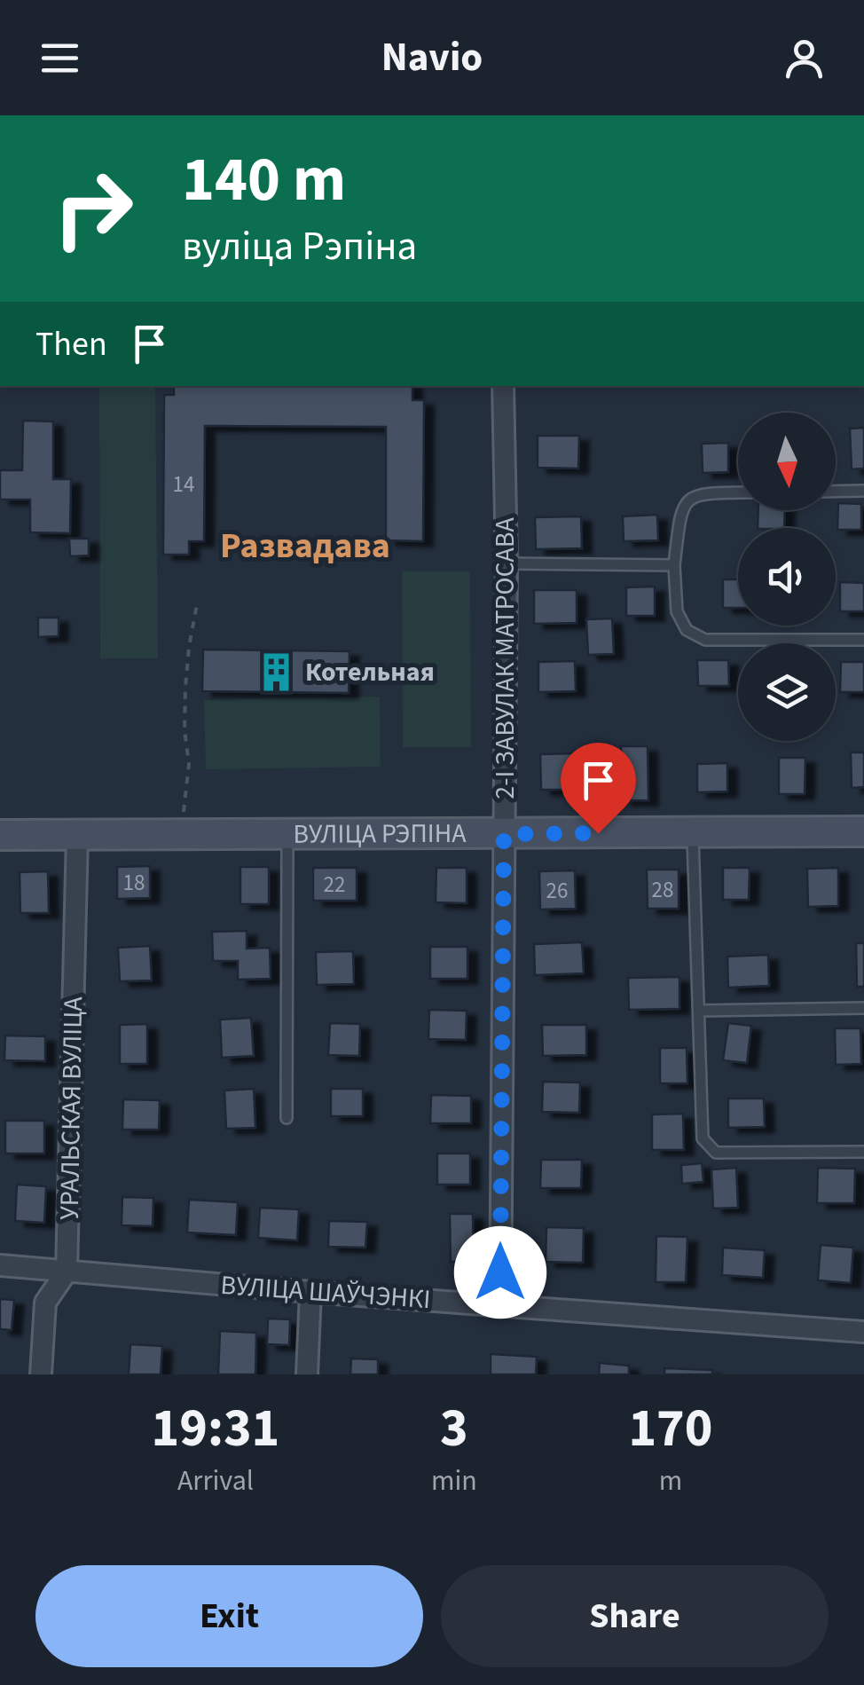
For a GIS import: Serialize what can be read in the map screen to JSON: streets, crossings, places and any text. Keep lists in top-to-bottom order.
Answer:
{
  "streets": {
    "street": [
      "2-І ЗАВУЛАК МАТРОСАВА",
      "ВУЛІЦА РЭПІНА",
      "УРАЛЬСКАЯ ВУЛІЦА",
      "ВУЛІЦА ШАЎЧЭНКІ"
    ]
  },
  "crossings": [
    ["2-І ЗАВУЛАК МАТРОСАВА", "ВУЛІЦА РЭПІНА"],
    ["2-І ЗАВУЛАК МАТРОСАВА", "ВУЛІЦА ШАЎЧЭНКІ"],
    ["ВУЛІЦА РЭПІНА", "УРАЛЬСКАЯ ВУЛІЦА"],
    ["УРАЛЬСКАЯ ВУЛІЦА", "ВУЛІЦА ШАЎЧЭНКІ"]
  ],
  "districts": ["Развадава"],
  "places": {
    "building": ["Котельная"]
  },
  "house_numbers": [
    "14",
    "18",
    "22",
    "28",
    "26"
  ],
  "north": "bottom",
  "page": {
    "header": "Navio",
    "turn": ["140 m", "вуліца Рэпіна"],
    "then": "Then",
    "eta": [
      "19:31",
      "Arrival",
      "3",
      "min",
      "170",
      "m"
    ],
    "buttons": ["Exit", "Share"]
  }
}
